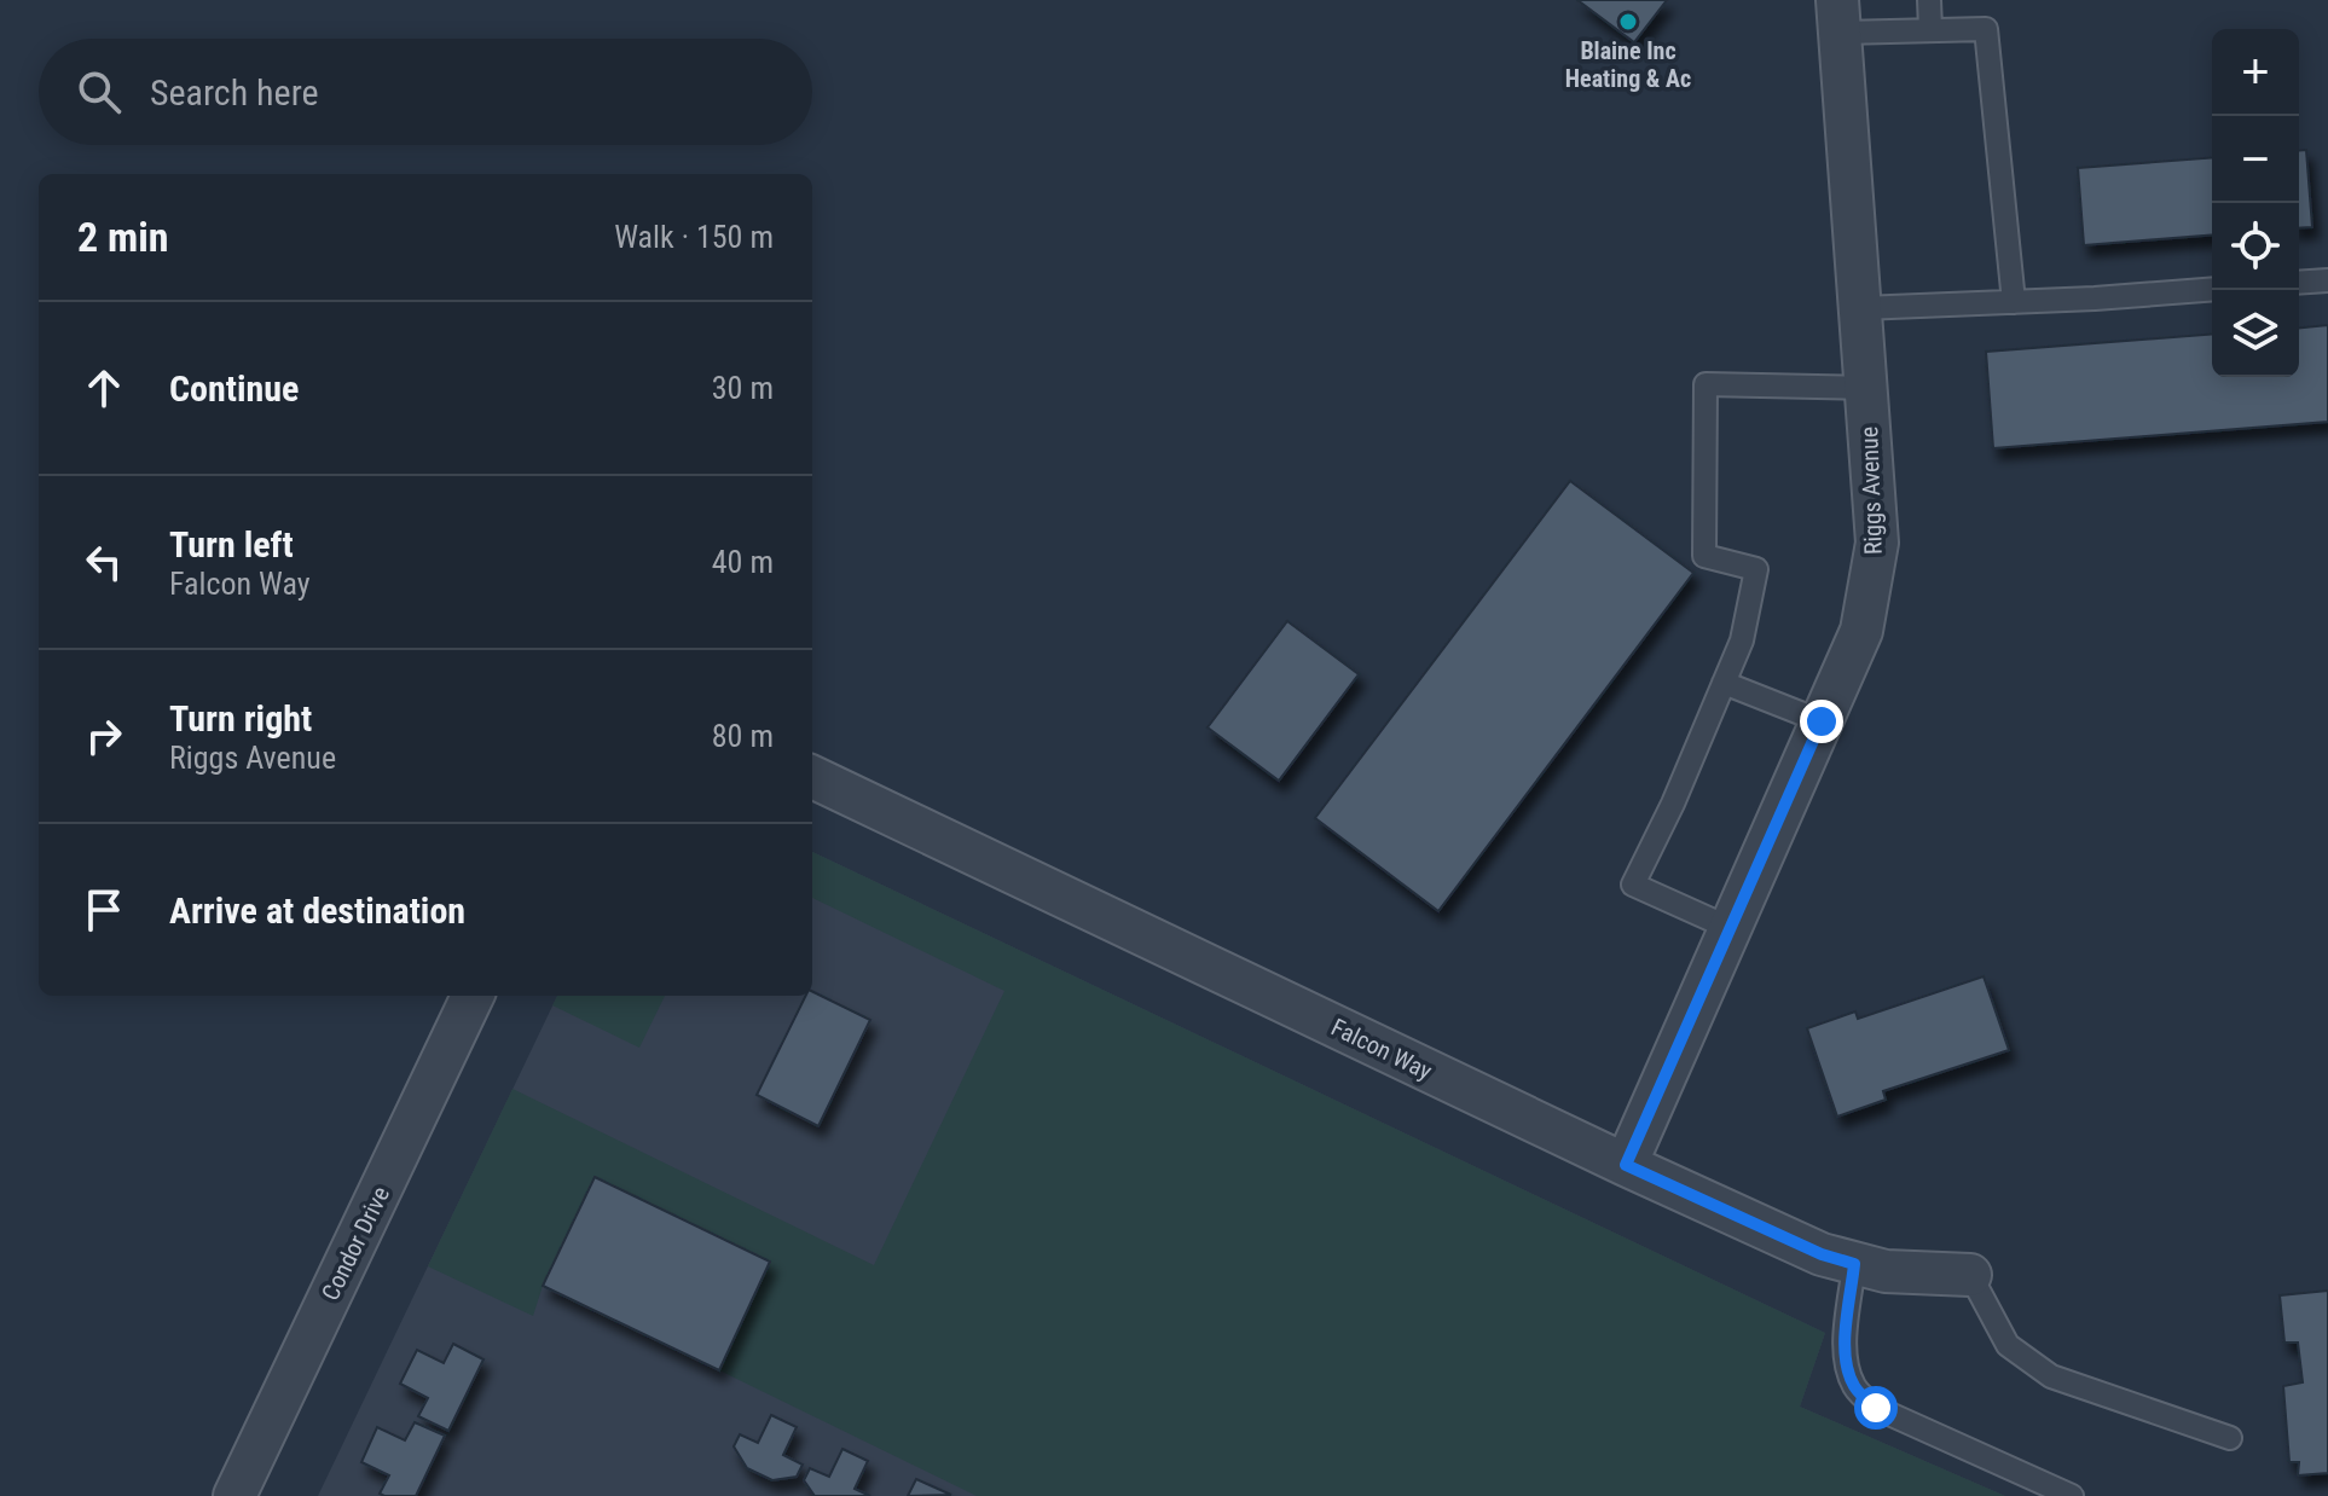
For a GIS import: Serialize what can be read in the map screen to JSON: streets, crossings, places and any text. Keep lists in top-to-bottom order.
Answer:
{
  "streets": {
    "street": ["Riggs Avenue", "Falcon Way", "Condor Drive"]
  },
  "crossings": [
    ["Riggs Avenue", "Falcon Way"]
  ],
  "places": ["Blaine Inc Heating & Ac"],
  "page": {
    "map_buttons": ["+", "−"],
    "search": "Search here",
    "heading": ["2 min", "Walk · 150 m"],
    "list": [
      ["Continue", "30 m"],
      ["Turn left", "Falcon Way", "40 m"],
      ["Turn right", "Riggs Avenue", "80 m"],
      "Arrive at destination"
    ]
  }
}
